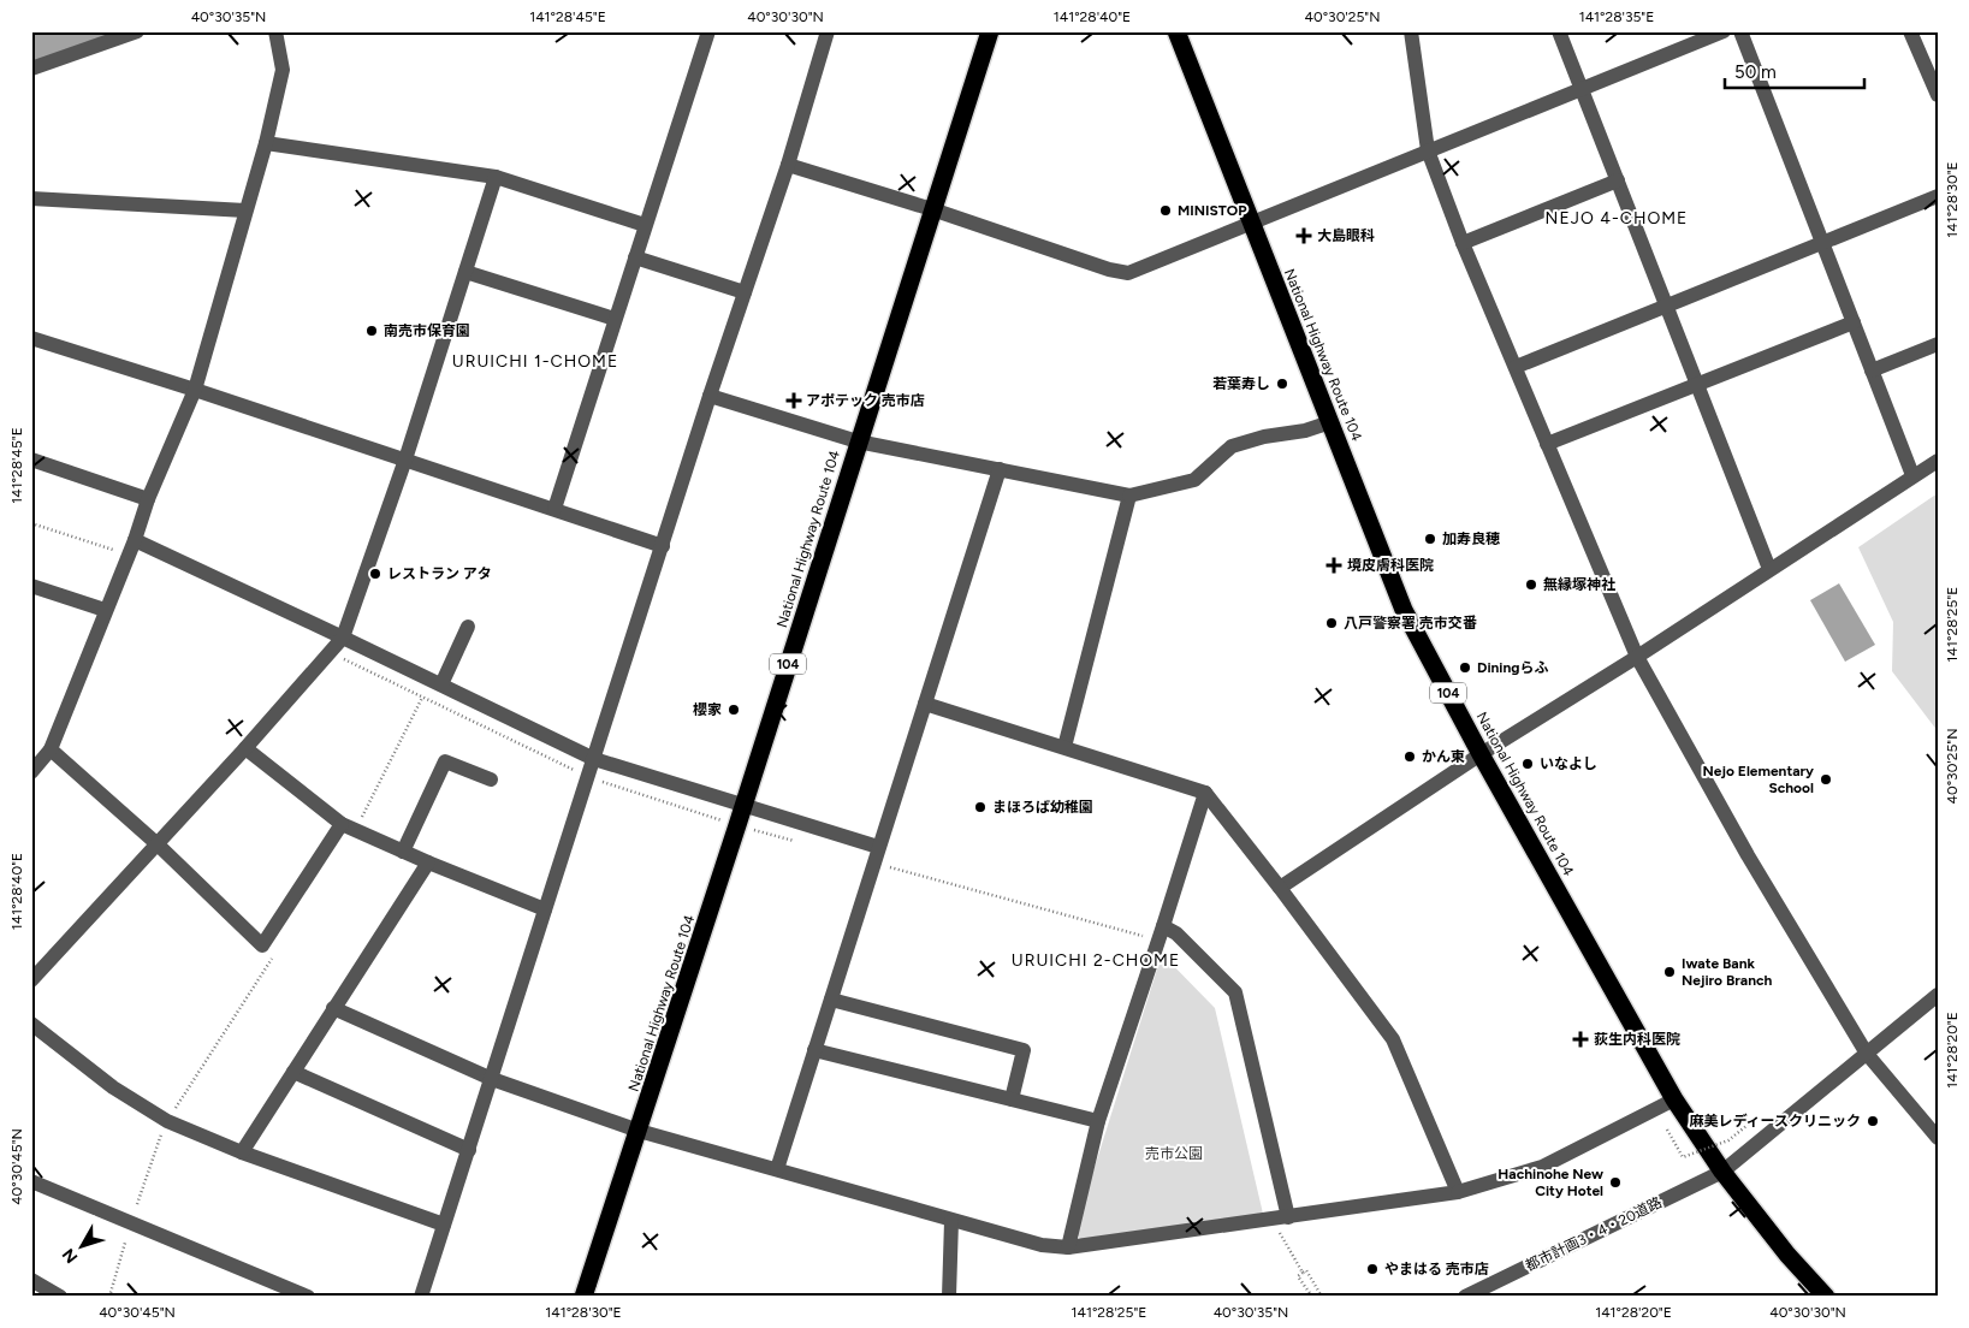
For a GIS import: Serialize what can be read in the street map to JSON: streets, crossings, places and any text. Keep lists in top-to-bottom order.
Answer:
{
  "streets": {
    "highway": ["National Highway Route 104", "104"],
    "street": ["都市計画3・4・20道路"]
  },
  "crossings": [
    ["National Highway Route 104", "都市計画3・4・20道路"]
  ],
  "districts": ["NEJO 4-CHOME", "URUICHI 1-CHOME", "URUICHI 2-CHOME"],
  "parks": ["売市公園"],
  "places": {
    "other": [
      "MINISTOP",
      "南売市保育園",
      "若葉寿し",
      "加寿良穂",
      "レストラン アタ",
      "無縁塚神社",
      "八戸警察署 売市交番",
      "Diningらふ",
      "櫻家",
      "かん東",
      "いなよし",
      "Nejo Elementary School",
      "まほろば幼稚園",
      "Iwate Bank Nejiro Branch",
      "麻美レディースクリニック",
      "Hachinohe New City Hotel",
      "やまはる 売市店"
    ],
    "health": [
      "大島眼科",
      "アポテック 売市店",
      "境皮膚科医院",
      "荻生内科医院"
    ]
  },
  "scale_bar": "50 m",
  "north": "bottom left",
  "coordinates": [
    "40°30'35\"N",
    "141°28'45\"E",
    "40°30'30\"N",
    "141°28'40\"E",
    "40°30'25\"N",
    "141°28'35\"E",
    "141°28'30\"E",
    "141°28'25\"E",
    "141°28'20\"E",
    "40°30'45\"N"
  ]
}
